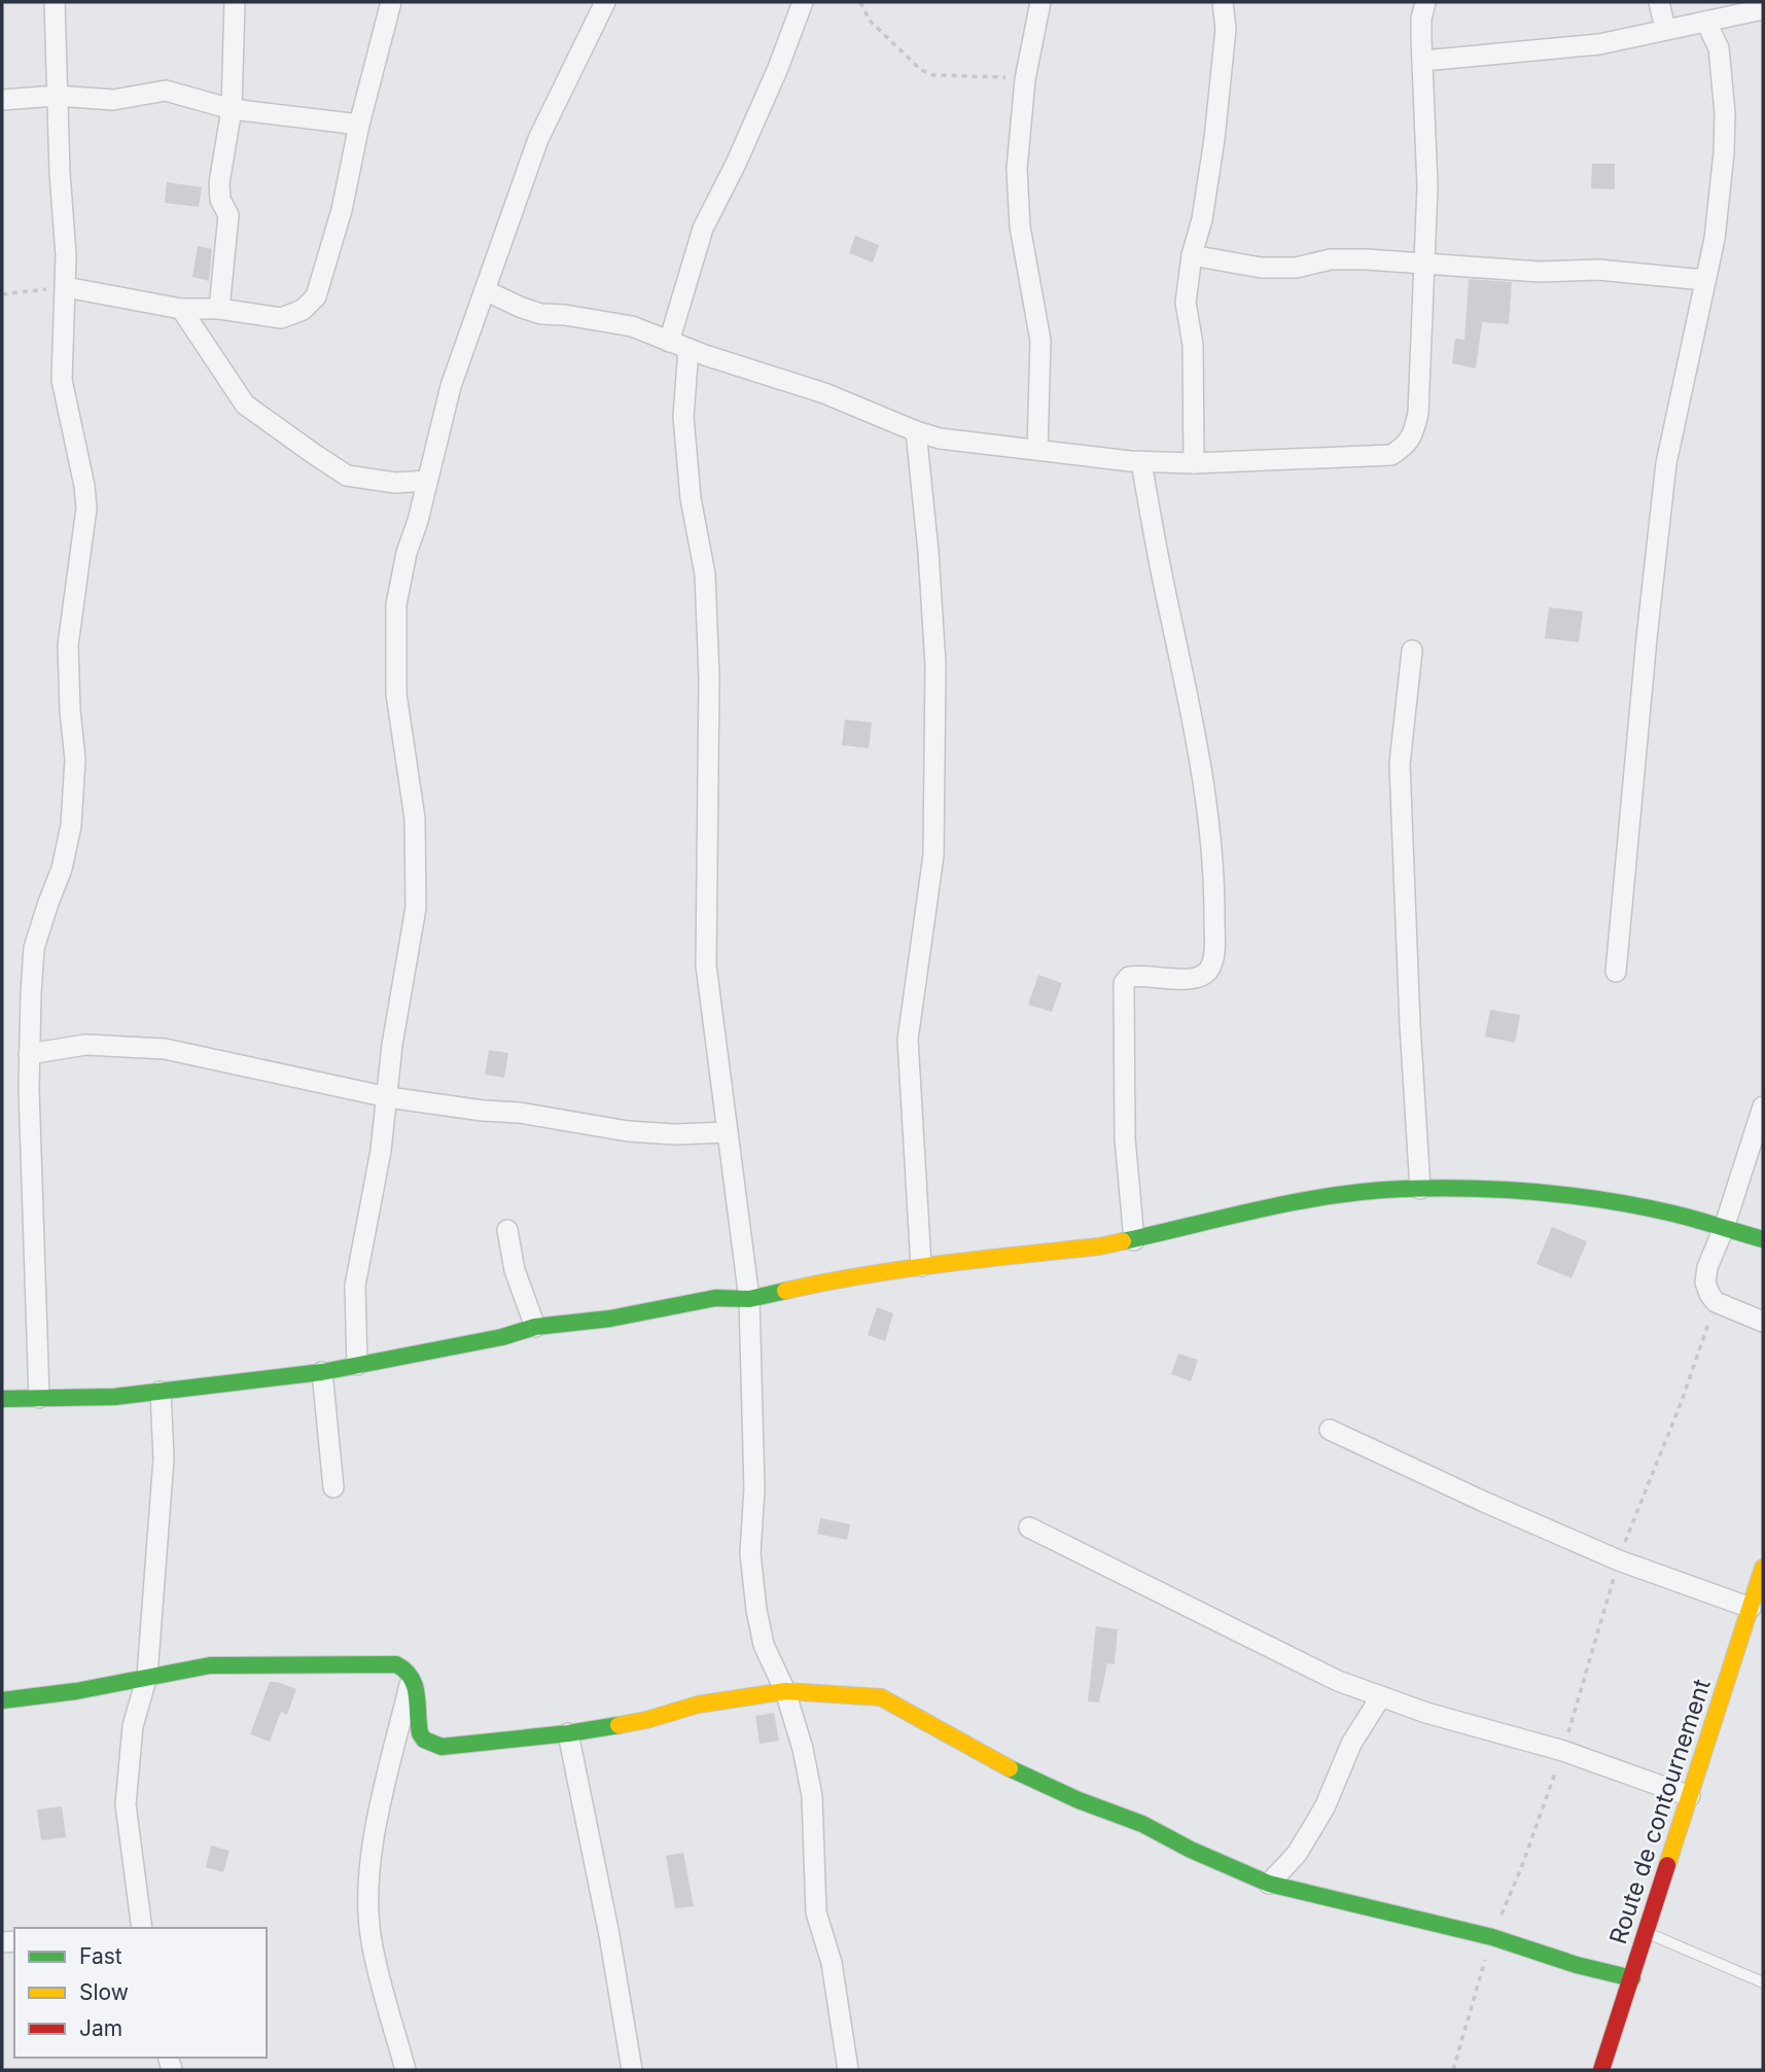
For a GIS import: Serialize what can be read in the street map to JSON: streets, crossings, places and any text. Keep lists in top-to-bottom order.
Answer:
{
  "streets": {
    "street": ["Route de contournement"]
  },
  "legend": ["Fast", "Slow", "Jam"]
}
